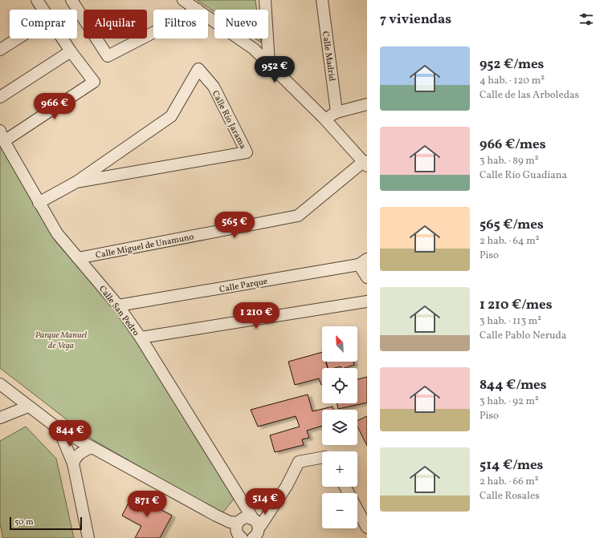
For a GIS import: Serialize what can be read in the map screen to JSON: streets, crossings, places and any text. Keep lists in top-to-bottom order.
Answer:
{
  "streets": {
    "street": [
      "Calle Madrid",
      "Calle Río Jarama",
      "Calle Miguel de Unamuno",
      "Calle Parque",
      "Calle San Pedro"
    ]
  },
  "crossings": [
    ["Calle Río Jarama", "Calle San Pedro"],
    ["Calle Miguel de Unamuno", "Calle San Pedro"],
    ["Calle Parque", "Calle San Pedro"]
  ],
  "parks": ["Parque Manuel de Vega"],
  "scale_bar": "50 m",
  "north": "top left",
  "page": {
    "heading": "7 viviendas",
    "chip": [
      "Comprar",
      "Alquilar",
      "Filtros",
      "Nuevo"
    ],
    "list": [
      {
        "name": "952 €/mes",
        "note": "4 hab. · 120 m² · Calle de las Arboledas"
      },
      {
        "name": "966 €/mes",
        "note": "3 hab. · 89 m² · Calle Río Guadiana"
      },
      {
        "name": "565 €/mes",
        "note": "2 hab. · 64 m² · Piso"
      },
      {
        "name": "1 210 €/mes",
        "note": "3 hab. · 113 m² · Calle Pablo Neruda"
      },
      {
        "name": "844 €/mes",
        "note": "3 hab. · 92 m² · Piso"
      },
      {
        "name": "514 €/mes",
        "note": "2 hab. · 66 m² · Calle Rosales"
      }
    ],
    "price": [
      "952 €",
      "966 €",
      "565 €",
      "1 210 €",
      "844 €",
      "514 €",
      "871 €"
    ],
    "map_buttons": ["+", "−"],
    "scale": "50 m"
  }
}
